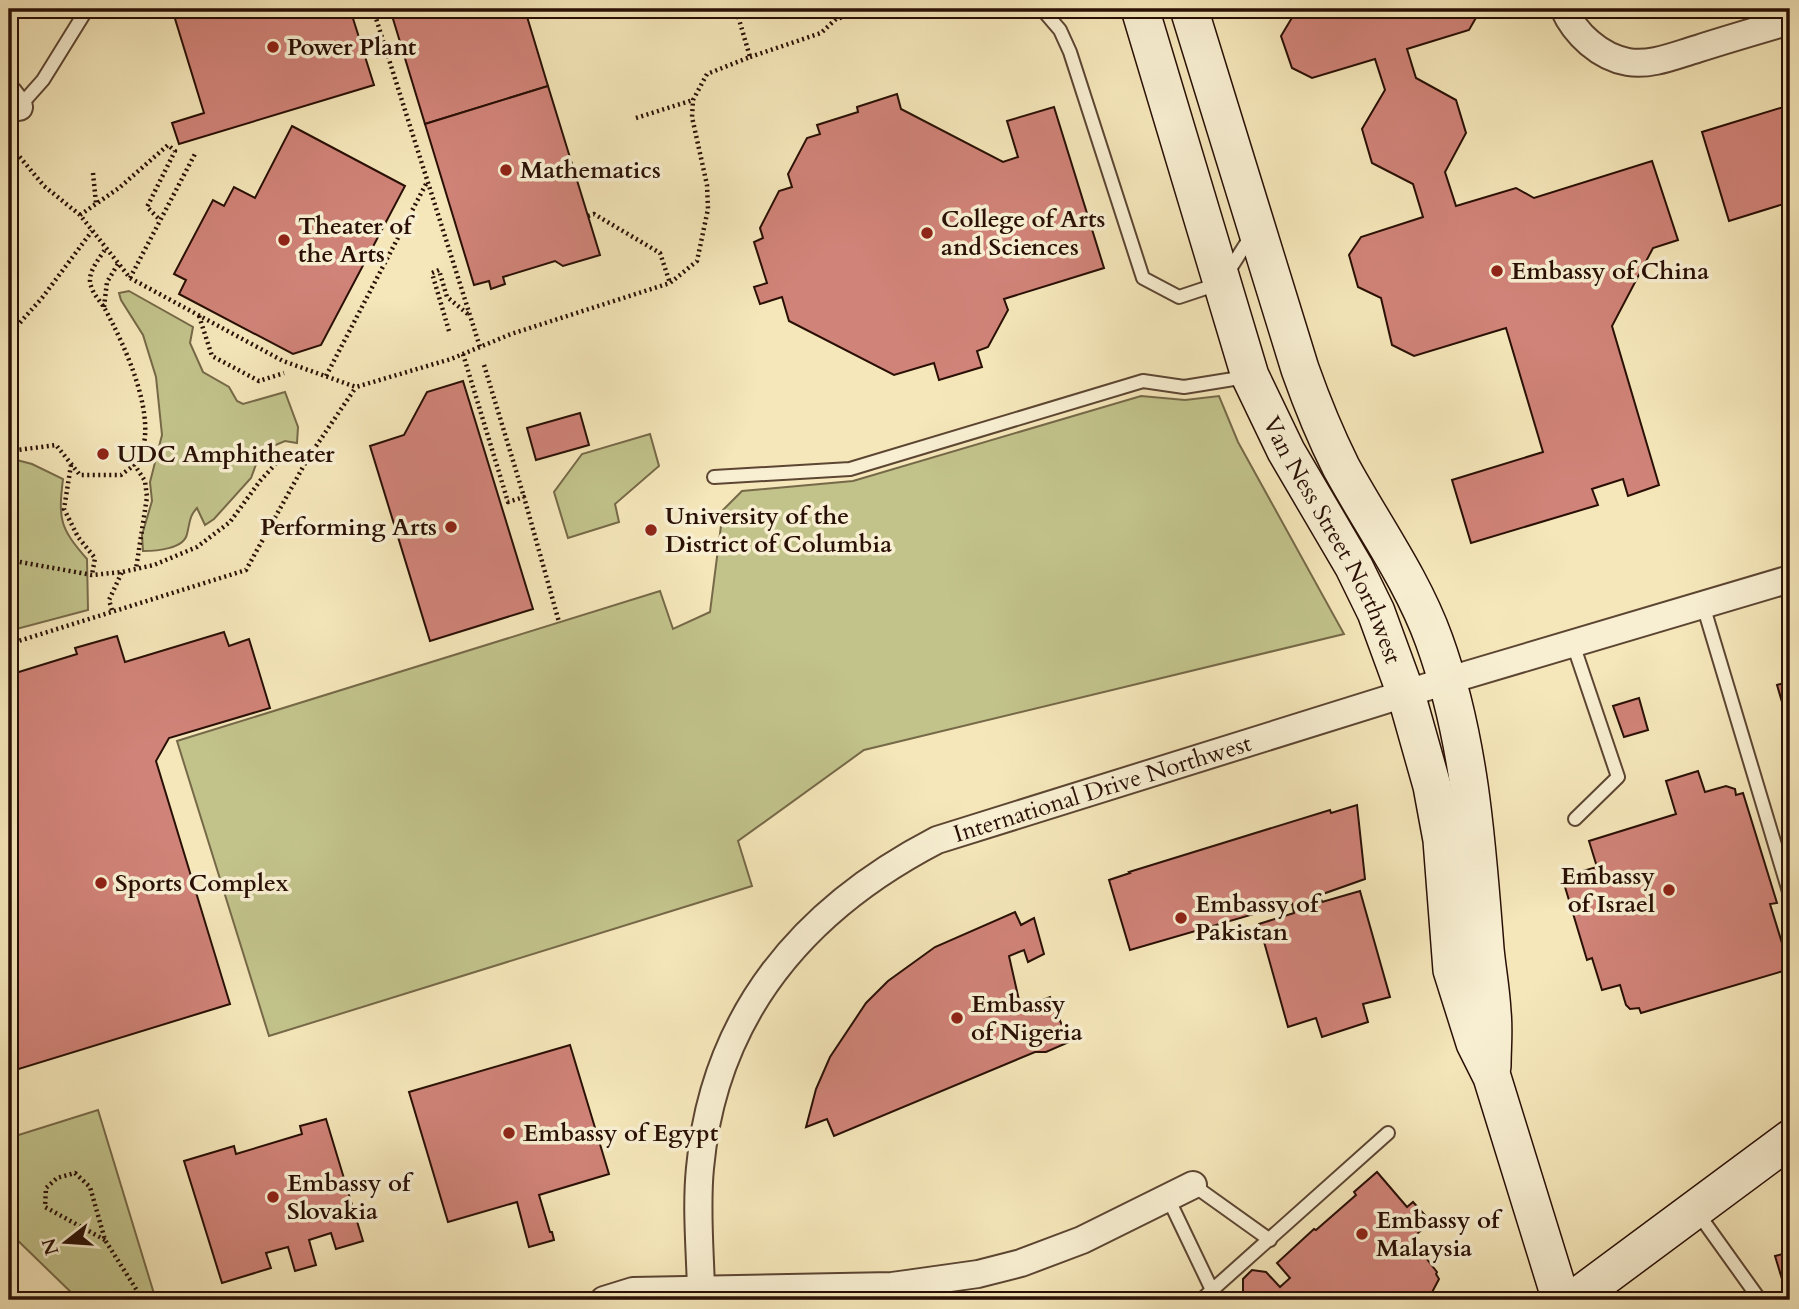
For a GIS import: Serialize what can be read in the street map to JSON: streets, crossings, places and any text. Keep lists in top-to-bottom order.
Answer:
{
  "streets": {
    "main road": ["Van Ness Street Northwest"],
    "street": ["International Drive Northwest"]
  },
  "crossings": [
    ["Van Ness Street Northwest", "International Drive Northwest"]
  ],
  "places": [
    "Power Plant",
    "Mathematics",
    "College of Arts and Sciences",
    "Theater of the Arts",
    "Embassy of China",
    "UDC Amphitheater",
    "Performing Arts",
    "University of the District of Columbia",
    "Sports Complex",
    "Embassy of Israel",
    "Embassy of Pakistan",
    "Embassy of Nigeria",
    "Embassy of Egypt",
    "Embassy of Slovakia",
    "Embassy of Malaysia"
  ],
  "north": "left"
}
